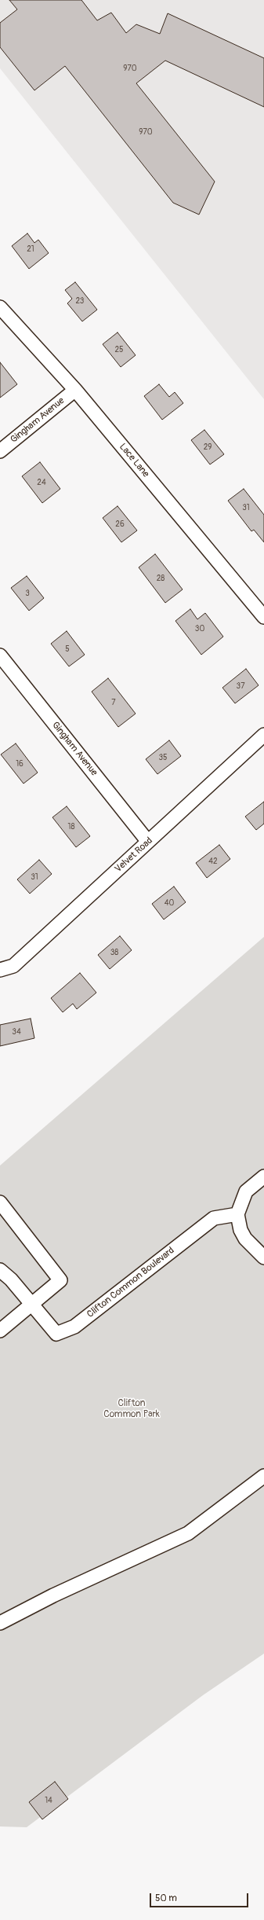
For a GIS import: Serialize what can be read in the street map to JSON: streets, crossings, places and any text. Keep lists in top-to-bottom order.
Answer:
{
  "streets": {
    "street": [
      "Gingham Avenue",
      "Lace Lane",
      "Velvet Road",
      "Clifton Common Boulevard"
    ]
  },
  "crossings": [
    ["Gingham Avenue", "Lace Lane"],
    ["Gingham Avenue", "Velvet Road"]
  ],
  "parks": ["Clifton Common Park"],
  "house_numbers": [
    "970",
    "970",
    "21",
    "23",
    "25",
    "29",
    "24",
    "31",
    "26",
    "28",
    "3",
    "30",
    "5",
    "37",
    "7",
    "35",
    "16",
    "18",
    "42",
    "31",
    "40",
    "38",
    "34",
    "14"
  ],
  "scale_bar": "50 m"
}
